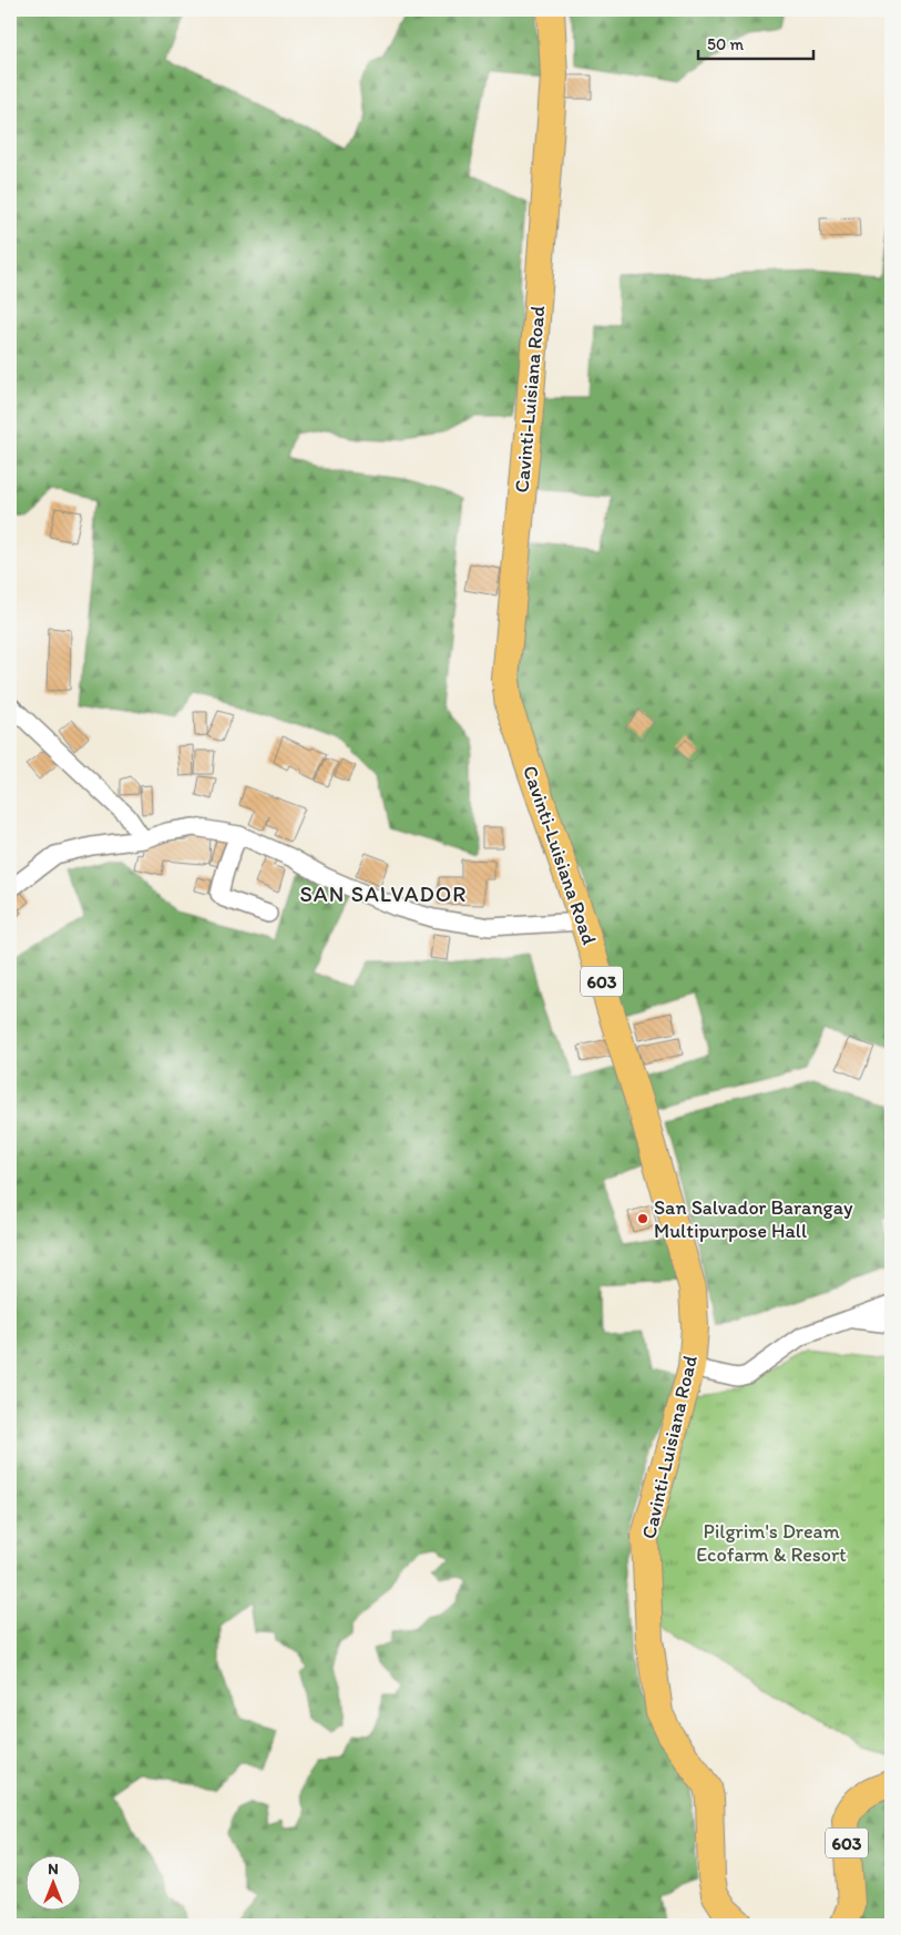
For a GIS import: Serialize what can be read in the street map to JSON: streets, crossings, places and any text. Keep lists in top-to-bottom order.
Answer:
{
  "streets": {
    "main road": ["Cavinti-Luisiana Road", "603"]
  },
  "districts": ["SAN SALVADOR"],
  "parks": ["Pilgrim's Dream Ecofarm & Resort"],
  "places": ["San Salvador Barangay Multipurpose Hall"],
  "scale_bar": "50 m",
  "north": "top"
}
